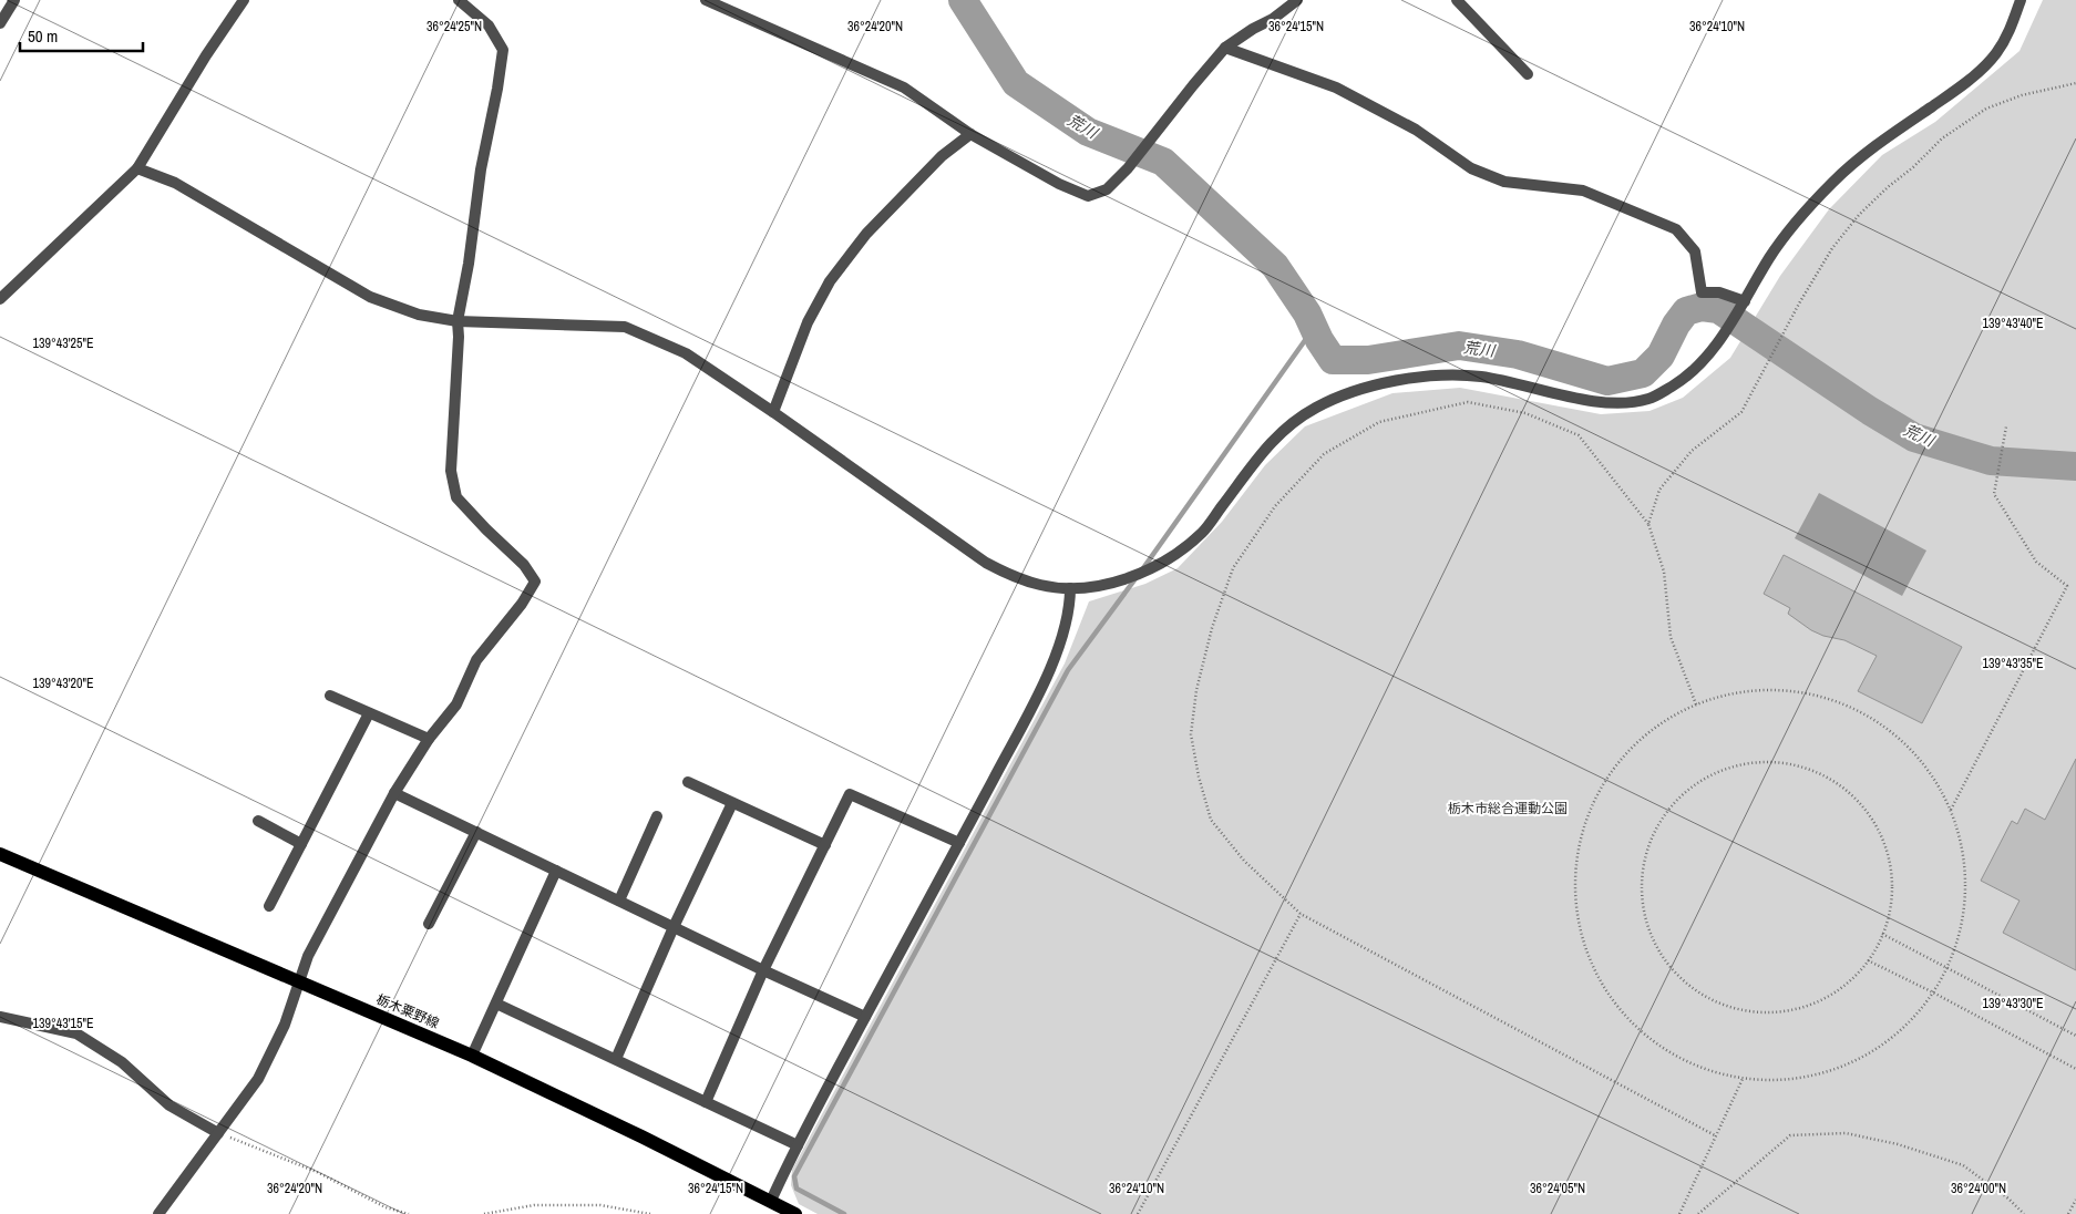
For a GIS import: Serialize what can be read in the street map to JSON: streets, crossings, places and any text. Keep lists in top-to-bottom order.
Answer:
{
  "streets": {
    "main road": ["栃木粟野線"]
  },
  "water": ["荒川"],
  "parks": ["栃木市総合運動公園"],
  "scale_bar": "50 m",
  "coordinates": [
    "36°24'25\"N",
    "36°24'20\"N",
    "36°24'15\"N",
    "36°24'10\"N",
    "139°43'40\"E",
    "139°43'25\"E",
    "139°43'35\"E",
    "139°43'20\"E",
    "139°43'30\"E",
    "139°43'15\"E",
    "36°24'05\"N",
    "36°24'00\"N"
  ]
}
